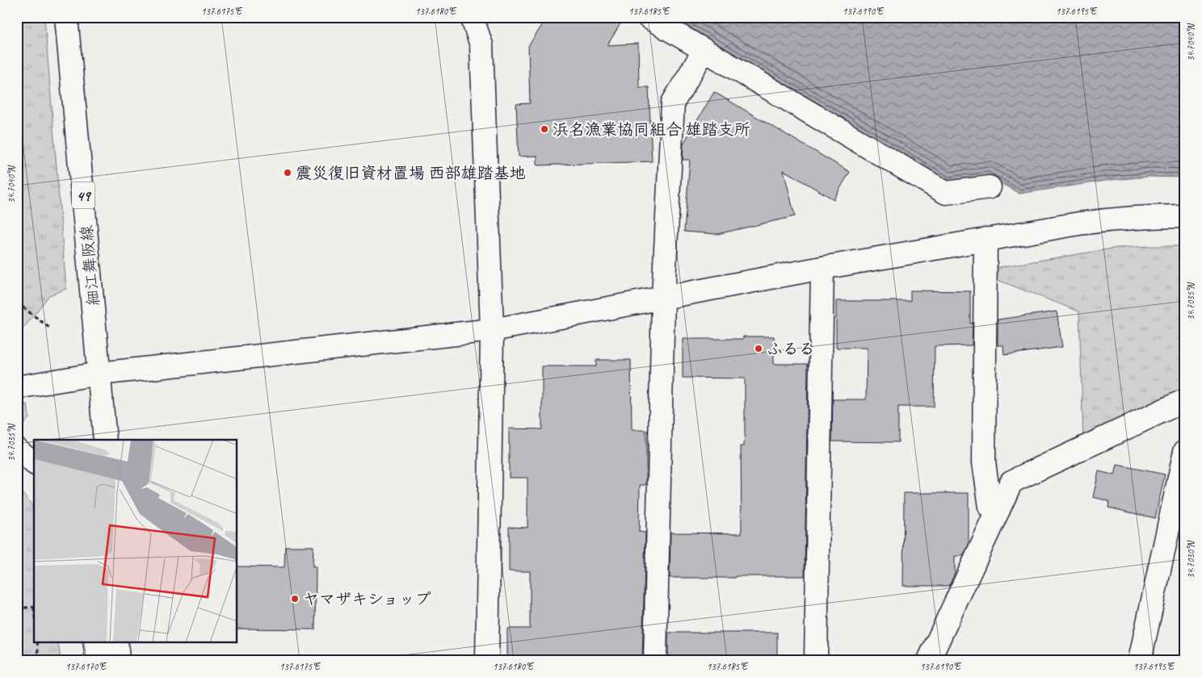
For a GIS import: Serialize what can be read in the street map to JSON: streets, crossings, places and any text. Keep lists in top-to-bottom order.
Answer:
{
  "streets": {
    "street": ["49", "細江舞阪線"]
  },
  "places": [
    "浜名漁業協同組合 雄踏支所",
    "震災復旧資材置場 西部雄踏基地",
    "ふるる",
    "ヤマザキショップ"
  ],
  "coordinates": [
    "137.6175°E",
    "137.6180°E",
    "137.6185°E",
    "137.6190°E",
    "137.6195°E",
    "34.7040°N",
    "34.7035°N",
    "34.7030°N",
    "137.6170°E"
  ]
}
